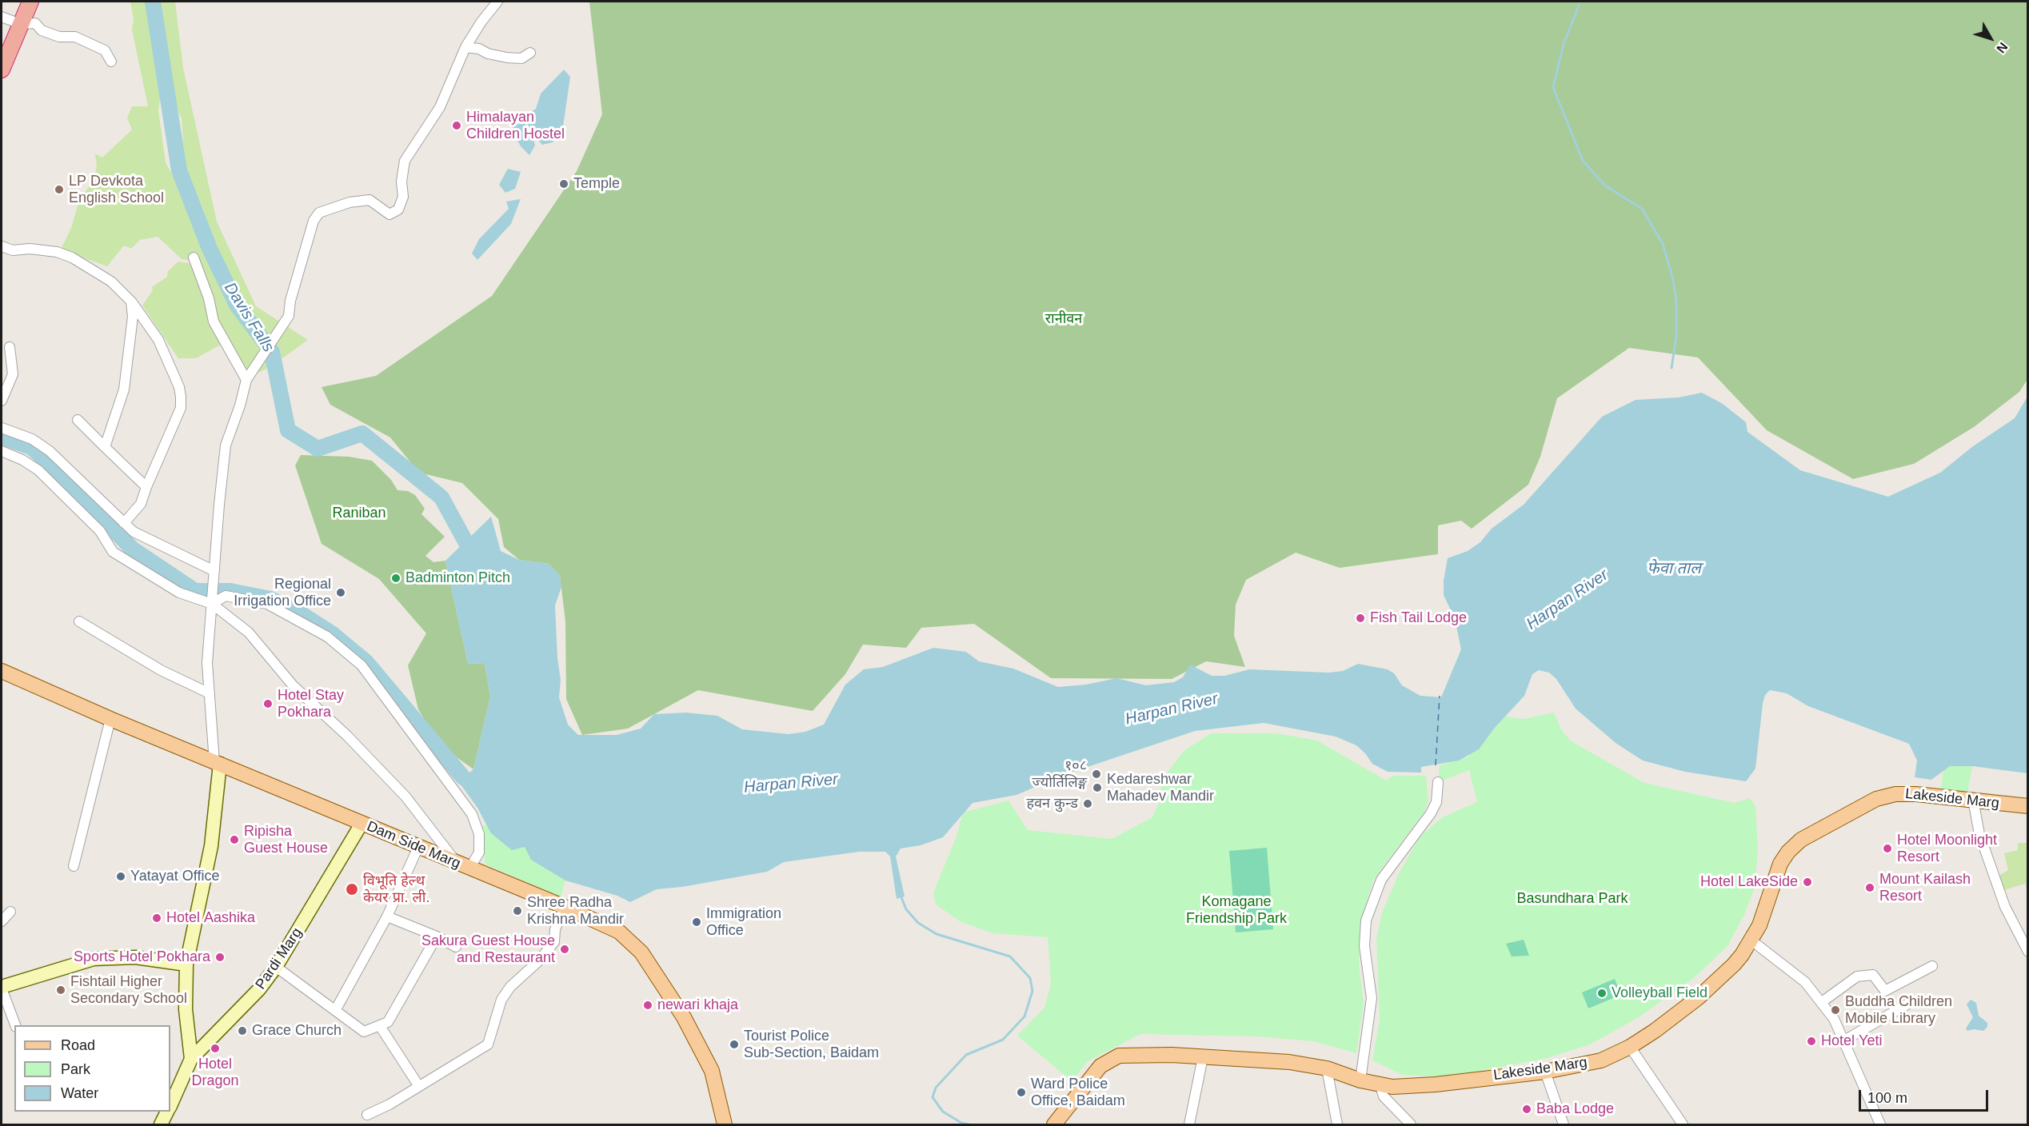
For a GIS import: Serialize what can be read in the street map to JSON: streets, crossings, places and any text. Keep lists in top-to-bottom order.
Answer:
{
  "streets": {
    "main road": ["Lakeside Marg", "Dam Side Marg", "Pardi Marg"]
  },
  "crossings": [
    ["Dam Side Marg", "Pardi Marg"]
  ],
  "water": ["Davis Falls", "फेवा ताल", "Harpan River"],
  "parks": [
    "रानीवन",
    "Raniban",
    "Basundhara Park",
    "Komagane Friendship Park"
  ],
  "places": [
    "Himalayan Children Hostel",
    "Temple",
    "LP Devkota English School",
    "Badminton Pitch",
    "Regional Irrigation Office",
    "Fish Tail Lodge",
    "Hotel Stay Pokhara",
    "१०८ ज्योर्तिलिङ्ग",
    "Kedareshwar Mahadev Mandir",
    "हवन कुन्ड",
    "Ripisha Guest House",
    "Hotel Moonlight Resort",
    "Yatayat Office",
    "Hotel LakeSide",
    "Mount Kailash Resort",
    "विभूति हेल्थ केयर प्रा. ली.",
    "Shree Radha Krishna Mandir",
    "Hotel Aashika",
    "Immigration Office",
    "Sakura Guest House and Restaurant",
    "Sports Hotel Pokhara",
    "Fishtail Higher Secondary School",
    "Volleyball Field",
    "newari khaja",
    "Buddha Children Mobile Library",
    "Grace Church",
    "Hotel Yeti",
    "Tourist Police Sub-Section, Baidam",
    "Hotel Dragon",
    "Ward Police Office, Baidam",
    "Baba Lodge"
  ],
  "legend": ["Road", "Park", "Water"],
  "scale_bar": "100 m",
  "north": "bottom right"
}
